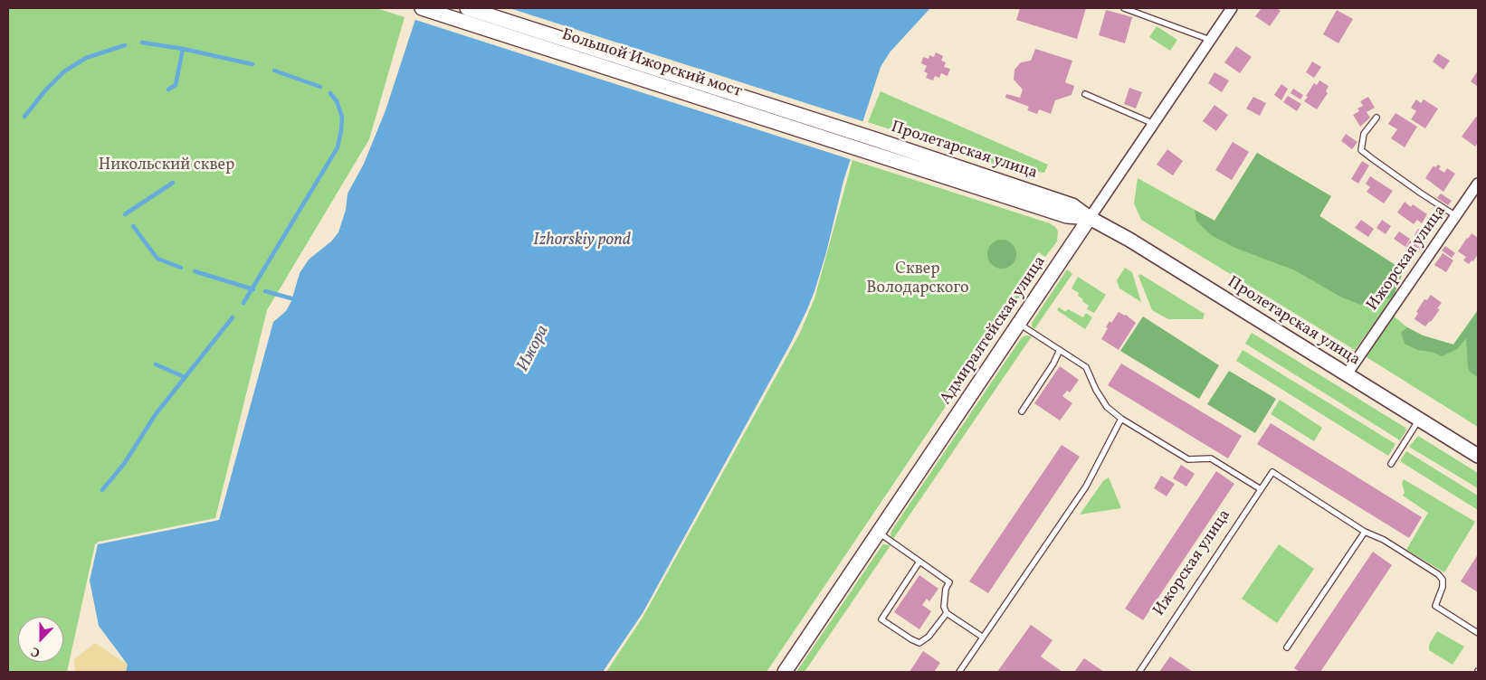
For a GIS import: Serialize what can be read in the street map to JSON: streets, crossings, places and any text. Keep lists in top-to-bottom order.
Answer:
{
  "streets": {
    "main road": ["Большой Ижорский мост", "Пролетарская улица", "Адмиралтейская улица"],
    "street": ["Ижорская улица"]
  },
  "crossings": [
    ["Большой Ижорский мост", "Пролетарская улица"],
    ["Пролетарская улица", "Ижорская улица"],
    ["Пролетарская улица", "Адмиралтейская улица"]
  ],
  "water": ["Izhorskiy pond", "Ижора"],
  "parks": ["Никольский сквер", "Сквер Володарского"],
  "north": "bottom"
}
